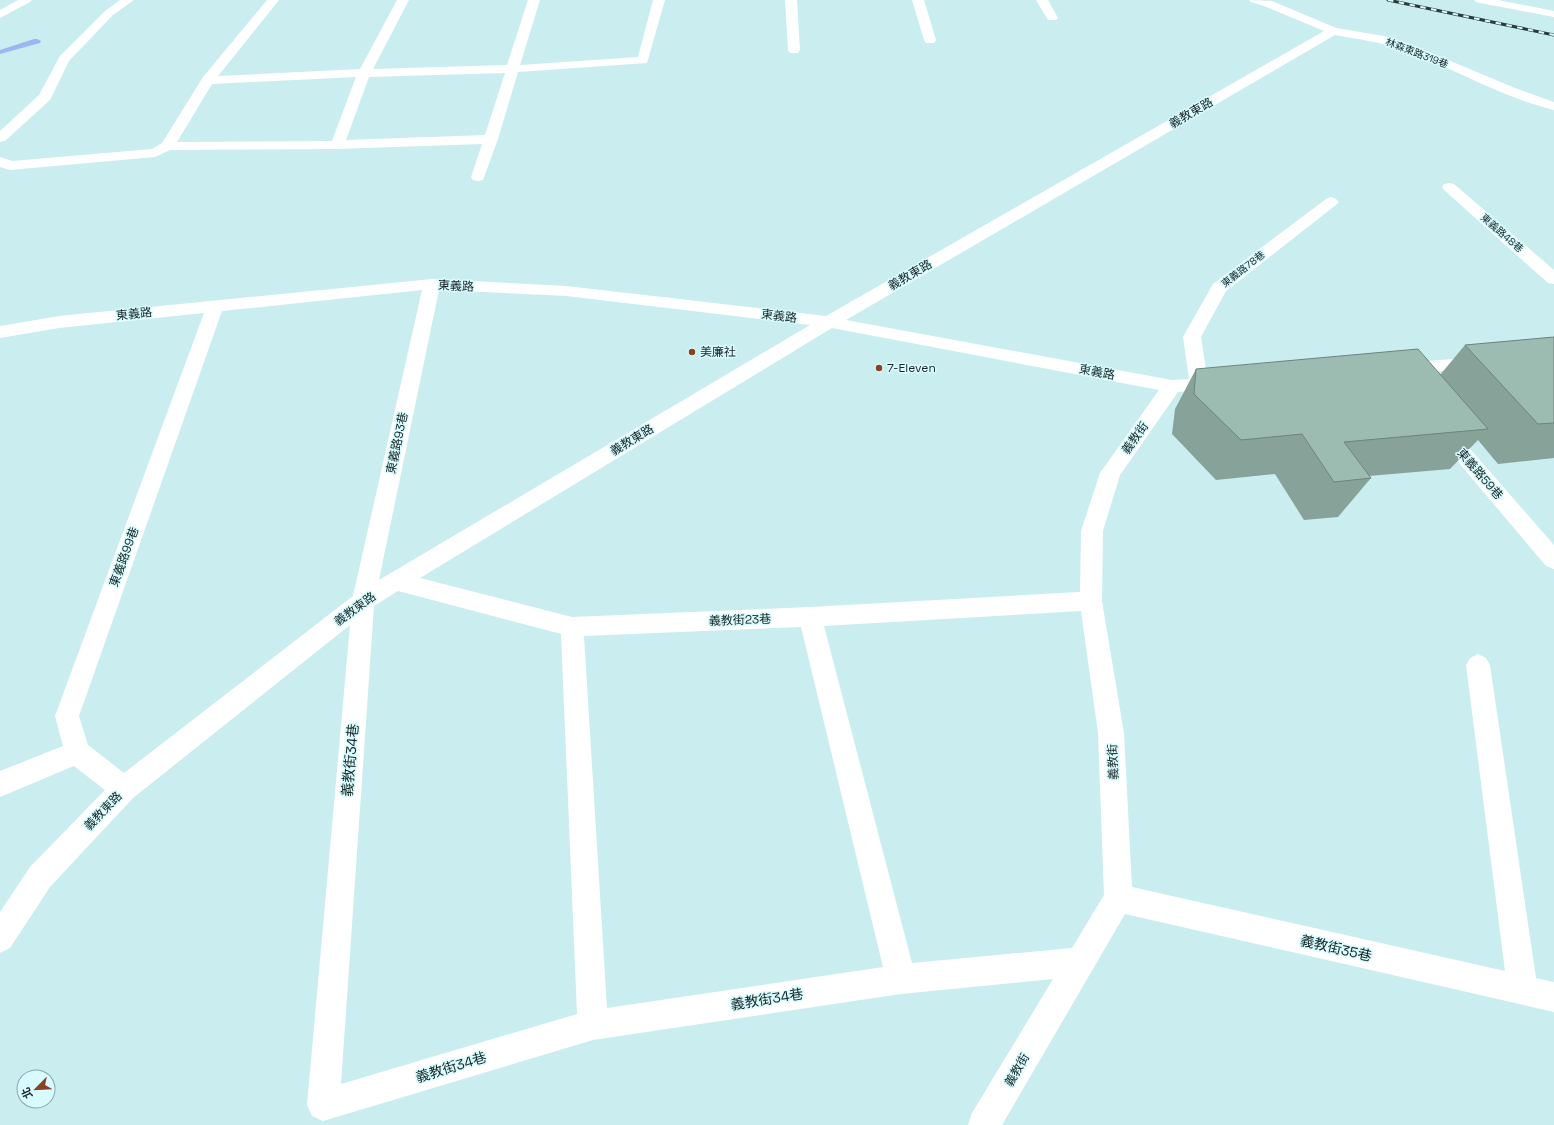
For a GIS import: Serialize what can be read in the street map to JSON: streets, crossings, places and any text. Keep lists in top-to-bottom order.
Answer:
{
  "streets": {
    "street": [
      "林森東路319巷",
      "義教東路",
      "東義路48巷",
      "東義路78巷",
      "東義路",
      "義教街",
      "東義路93巷",
      "東義路59巷",
      "東義路99巷",
      "義教街23巷",
      "義教街34巷",
      "義教街35巷"
    ]
  },
  "crossings": [
    ["林森東路319巷", "義教東路"],
    ["義教東路", "東義路"],
    ["義教東路", "東義路93巷"],
    ["義教東路", "義教街23巷"],
    ["義教東路", "義教街34巷"],
    ["東義路78巷", "東義路"],
    ["東義路", "義教街"],
    ["東義路", "東義路93巷"],
    ["東義路", "東義路99巷"],
    ["義教街", "義教街23巷"],
    ["義教街", "義教街34巷"],
    ["義教街", "義教街35巷"],
    ["東義路93巷", "義教街34巷"]
  ],
  "places": ["美廉社", "7-Eleven"],
  "north": "bottom left"
}
